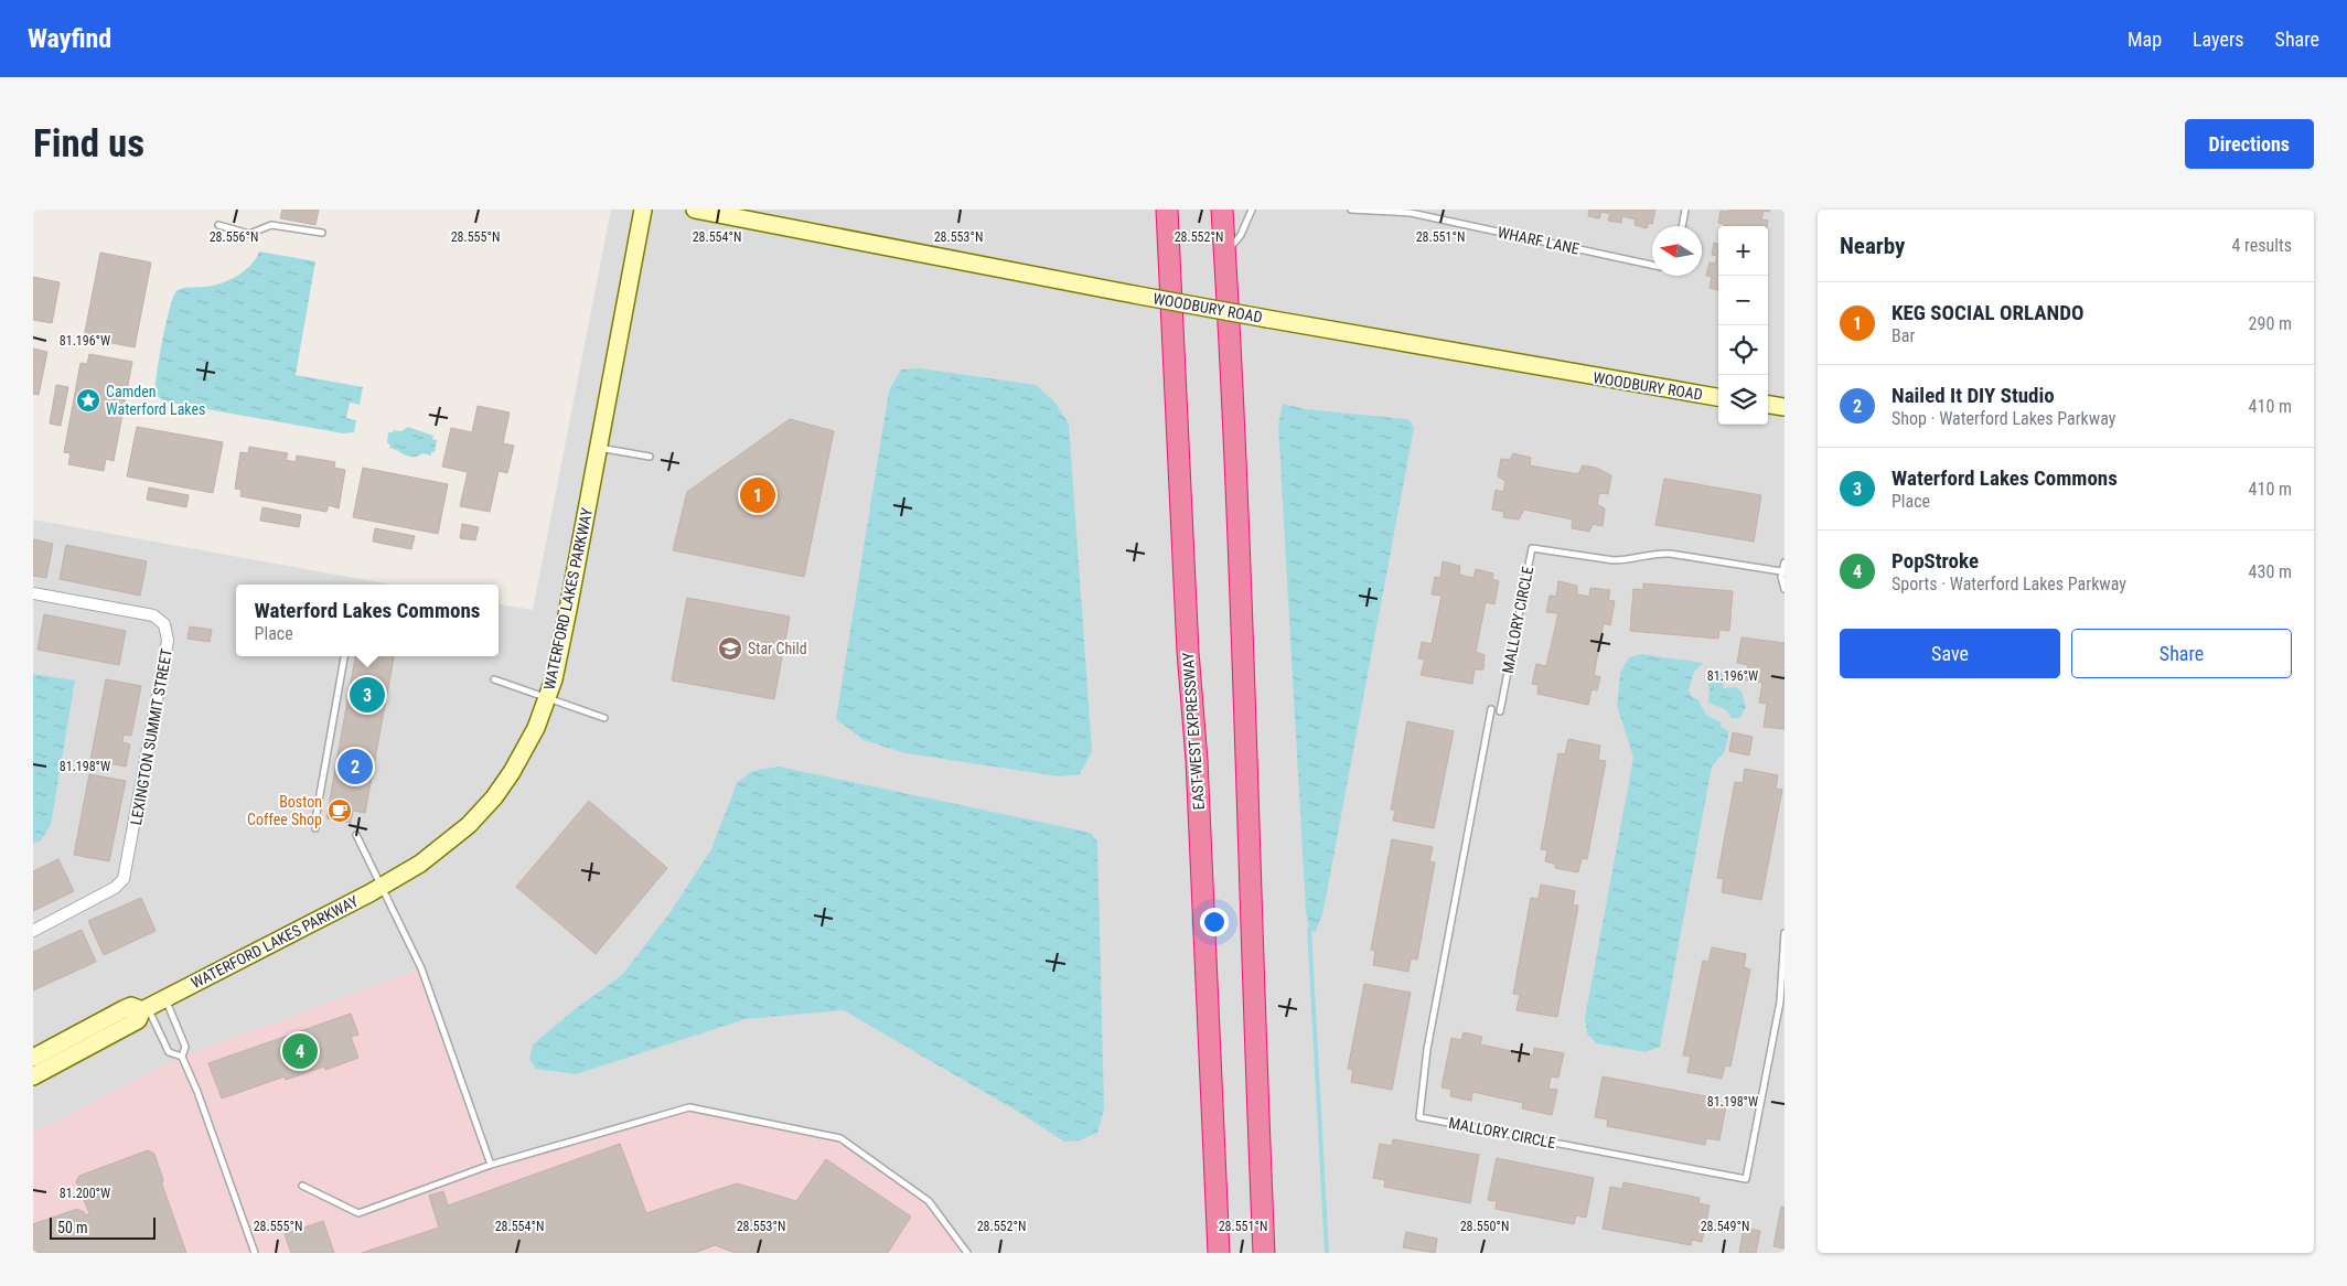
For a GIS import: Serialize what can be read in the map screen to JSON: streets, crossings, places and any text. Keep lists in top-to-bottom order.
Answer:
{
  "streets": {
    "highway": ["EAST-WEST EXPRESSWAY"],
    "street": ["WOODBURY ROAD", "WATERFORD LAKES PARKWAY", "LEXINGTON SUMMIT STREET"],
    "lane": ["WHARF LANE", "MALLORY CIRCLE"]
  },
  "places": {
    "place": ["Camden Waterford Lakes"],
    "school or university": ["Star Child"],
    "cafe": ["Boston Coffee Shop"]
  },
  "scale_bar": "50 m",
  "north": "left",
  "page": {
    "header": "Wayfind",
    "nav": ["Map", "Layers", "Share"],
    "buttons": [
      "Directions",
      ["Save", "Share"]
    ],
    "title": "Find us",
    "heading": ["Nearby", "4 results"],
    "map_buttons": ["+", "−"],
    "list": [
      {
        "mark": "1",
        "name": "KEG SOCIAL ORLANDO",
        "note": "Bar",
        "value": "290 m"
      },
      {
        "mark": "2",
        "name": "Nailed It DIY Studio",
        "note": "Shop · Waterford Lakes Parkway",
        "value": "410 m"
      },
      {
        "mark": "3",
        "name": "Waterford Lakes Commons",
        "note": "Place",
        "value": "410 m"
      },
      {
        "mark": "4",
        "name": "PopStroke",
        "note": "Sports · Waterford Lakes Parkway",
        "value": "430 m"
      }
    ],
    "pins": [
      "1",
      "3",
      "2",
      "4"
    ],
    "popup": ["Waterford Lakes Commons", "Place"],
    "scale": "50 m"
  },
  "coordinates": [
    "28.556°N",
    "28.555°N",
    "28.554°N",
    "28.553°N",
    "28.552°N",
    "28.551°N",
    "81.196°W",
    "81.198°W",
    "81.200°W",
    "28.550°N",
    "28.549°N"
  ]
}
